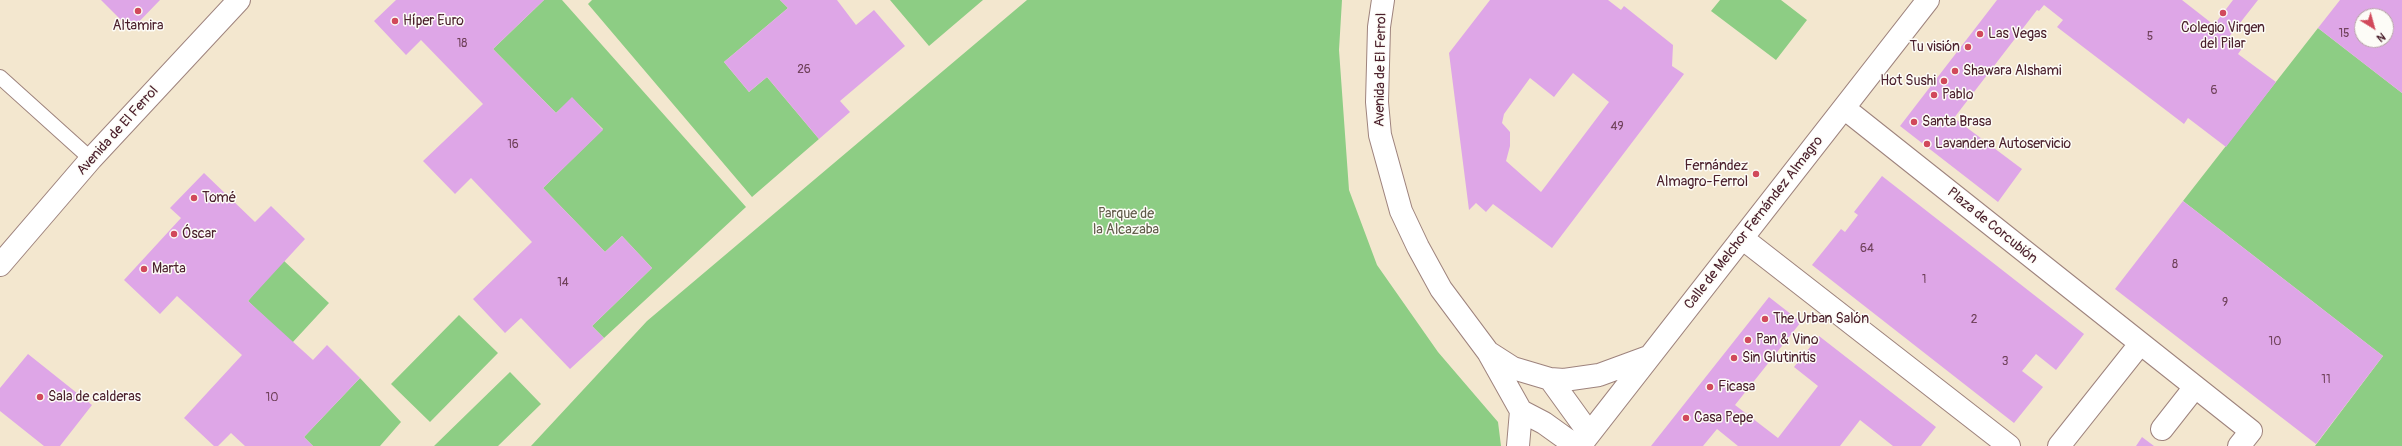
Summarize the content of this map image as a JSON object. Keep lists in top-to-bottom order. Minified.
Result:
{"streets":{"street":["Avenida de El Ferrol","Calle de Melchor Fernández Almagro","Plaza de Corcubión"]},"crossings":[["Avenida de El Ferrol","Calle de Melchor Fernández Almagro"],["Calle de Melchor Fernández Almagro","Plaza de Corcubión"]],"parks":["Parque de la Alcazaba"],"places":["Altamira","Colegio Virgen del Pilar","Híper Euro","Las Vegas","Tu visión","Shawara Alshami","Hot Sushi","Pablo","Santa Brasa","Lavandera Autoservicio","Fernández Almagro-Ferrol","Tomé","Óscar","Marta","The Urban Salón","Pan & Vino","Sin Glutinitis","Ficasa","Sala de calderas","Casa Pepe"],"house_numbers":["15","5","18","26","6","49","16","64","8","1","14","9","2","10","3","11","10"],"north":"bottom right"}
